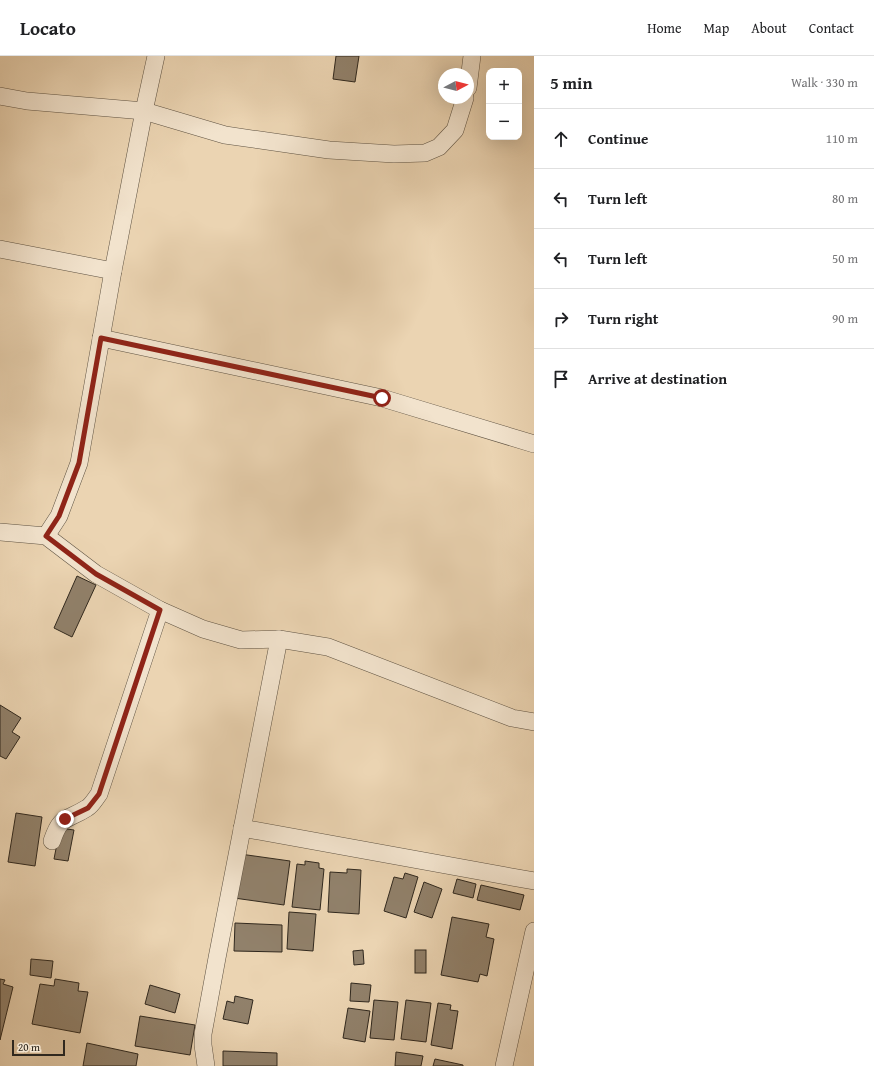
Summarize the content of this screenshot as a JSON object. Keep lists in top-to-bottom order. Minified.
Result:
{"scale_bar":"20 m","north":"right","page":{"header":"Locato","nav":["Home","Map","About","Contact"],"heading":["5 min","Walk · 330 m"],"map_buttons":["+","−"],"list":[["Continue","110 m"],["Turn left","80 m"],["Turn left","50 m"],["Turn right","90 m"],"Arrive at destination"],"scale":"20 m"}}
